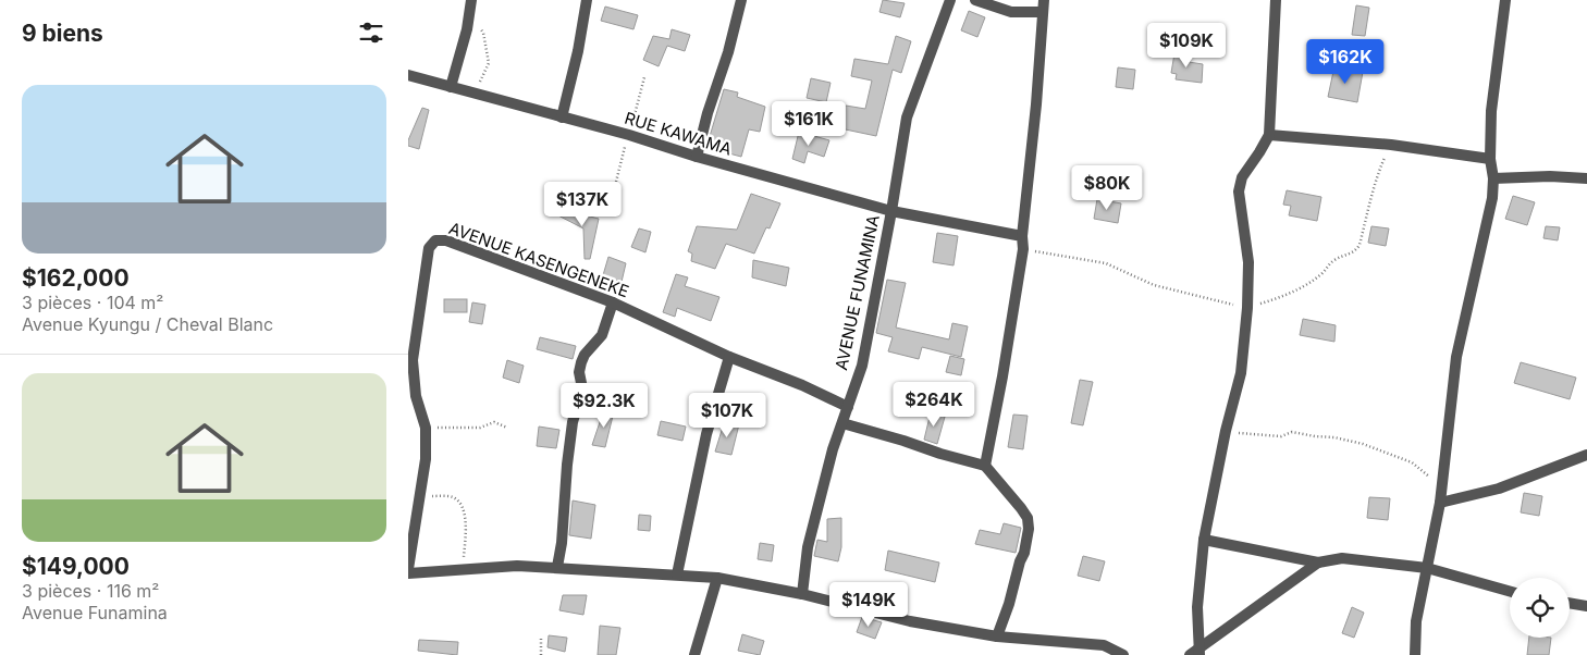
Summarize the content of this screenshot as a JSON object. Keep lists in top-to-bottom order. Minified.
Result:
{"streets":{"street":["RUE KAWAMA","AVENUE KASENGENEKE","AVENUE FUNAMINA"]},"crossings":[["RUE KAWAMA","AVENUE FUNAMINA"],["AVENUE KASENGENEKE","AVENUE FUNAMINA"]],"page":{"heading":"9 biens","price":["$109K","$162K","$161K","$80K","$137K","$264K","$92.3K","$107K","$149K"],"list":[{"name":"$162,000","note":"3 pièces · 104 m² · Avenue Kyungu / Cheval Blanc"},{"name":"$149,000","note":"3 pièces · 116 m² · Avenue Funamina"}]}}
